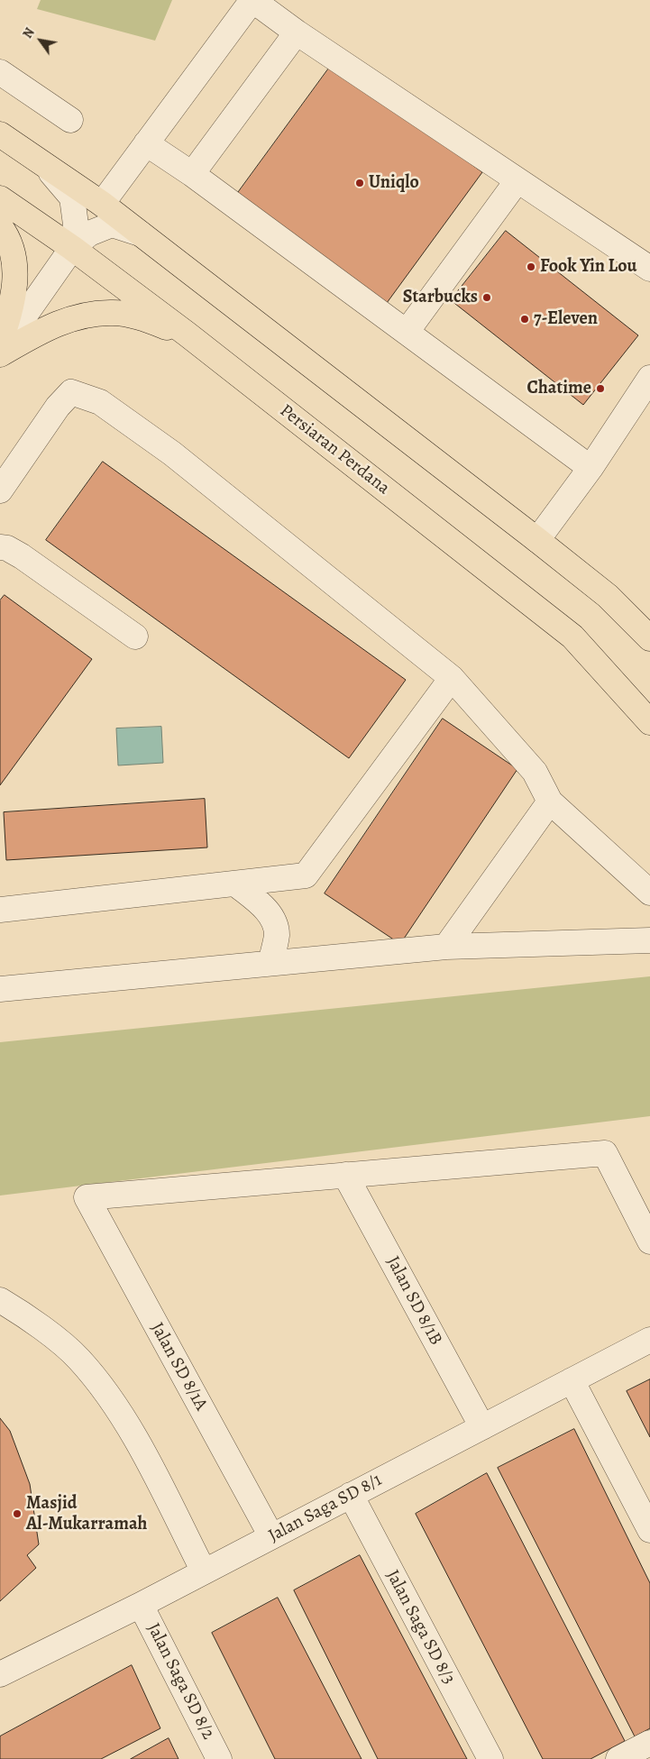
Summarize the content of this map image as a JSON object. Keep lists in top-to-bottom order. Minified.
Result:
{"streets":{"main road":["Persiaran Perdana"],"street":["Jalan SD 8/1B","Jalan SD 8/1A","Jalan Saga SD 8/1","Jalan Saga SD 8/3","Jalan Saga SD 8/2"]},"crossings":[["Jalan SD 8/1B","Jalan SD 8/1A"],["Jalan SD 8/1B","Jalan Saga SD 8/1"],["Jalan SD 8/1A","Jalan Saga SD 8/1"],["Jalan Saga SD 8/1","Jalan Saga SD 8/3"],["Jalan Saga SD 8/1","Jalan Saga SD 8/2"]],"places":["Uniqlo","Fook Yin Lou","Starbucks","7-Eleven","Chatime","Masjid Al-Mukarramah"],"north":"top left"}
